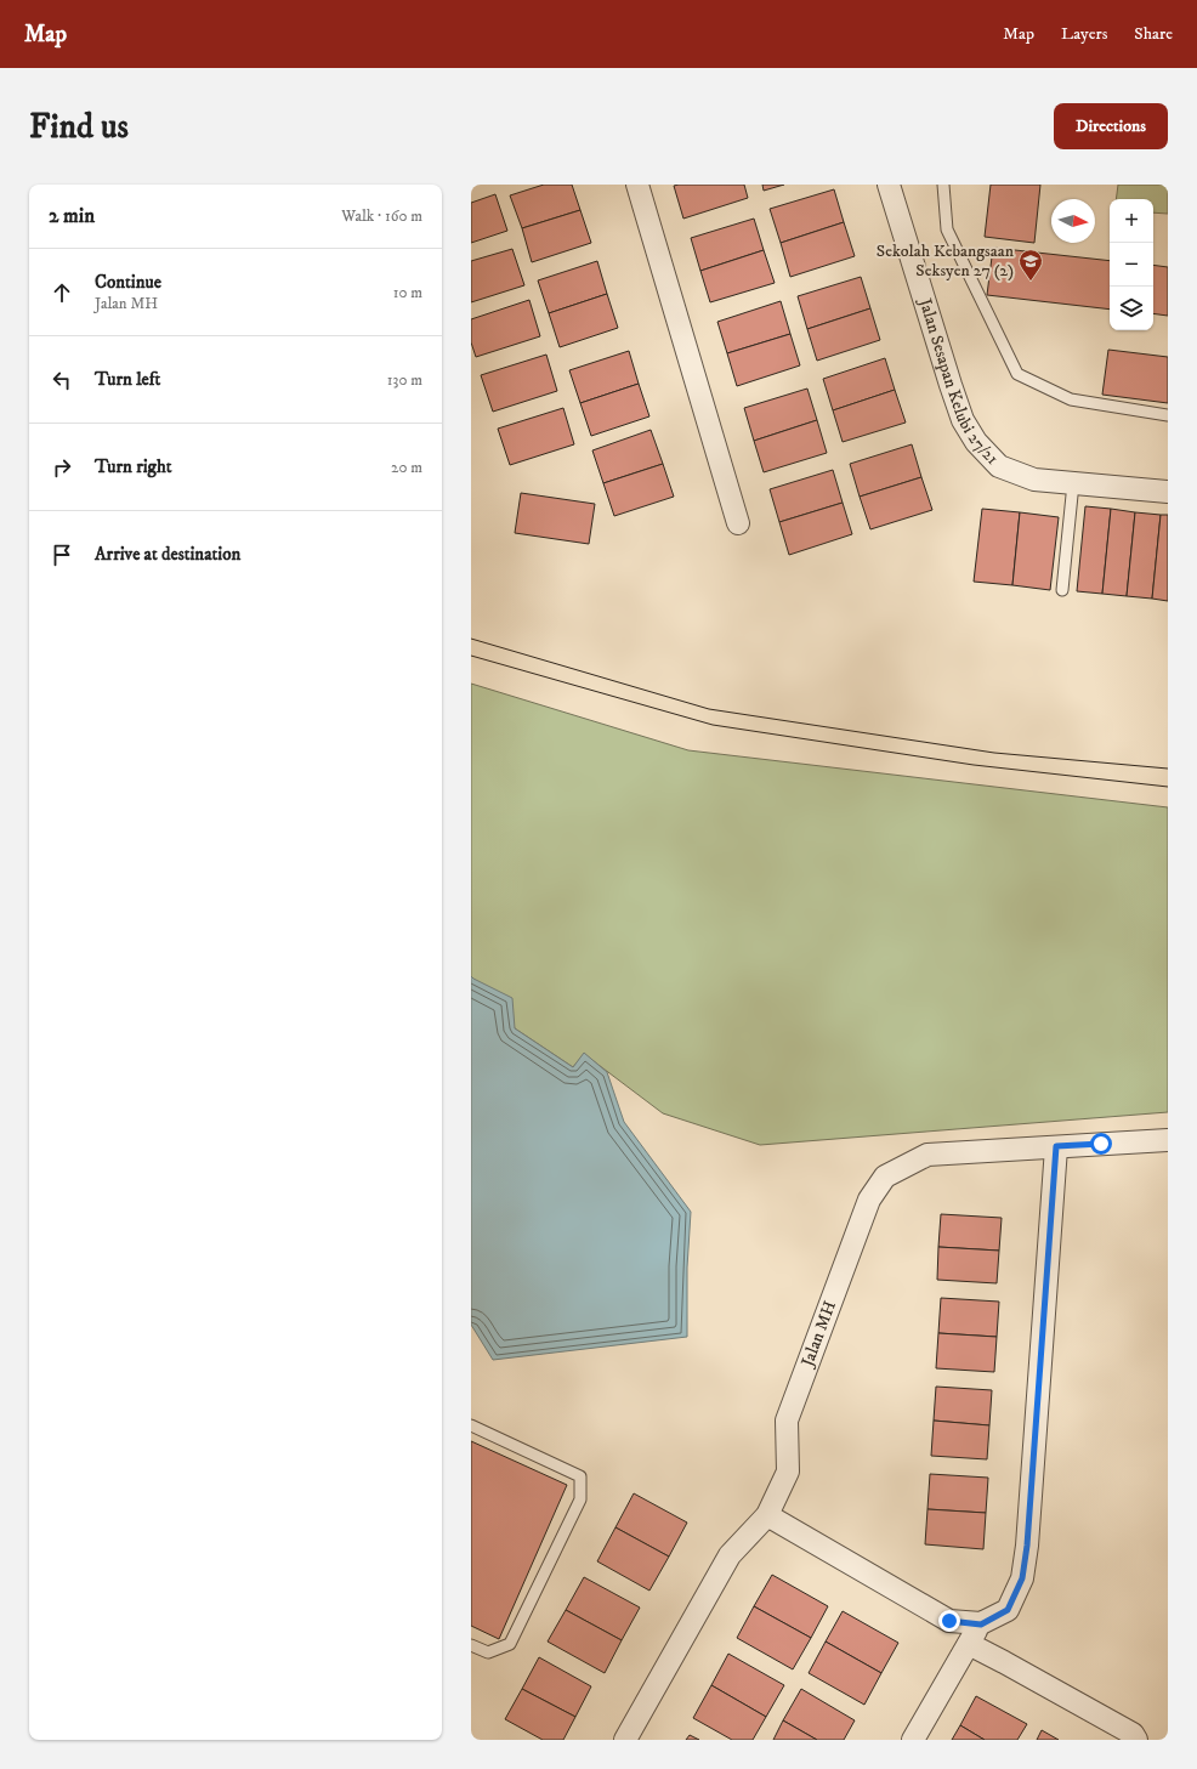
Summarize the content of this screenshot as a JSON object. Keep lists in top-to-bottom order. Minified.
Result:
{"streets":{"street":["Jalan Sesapan Kelubi 27/21","Jalan MH"]},"places":{"school or university":["Sekolah Kebangsaan Seksyen 27 (2)"]},"north":"right","page":{"header":"Map","nav":["Map","Layers","Share"],"buttons":"Directions","title":"Find us","heading":["2 min","Walk · 160 m"],"map_buttons":["+","−"],"list":[["Continue","Jalan MH","10 m"],["Turn left","130 m"],["Turn right","20 m"],"Arrive at destination"]}}
